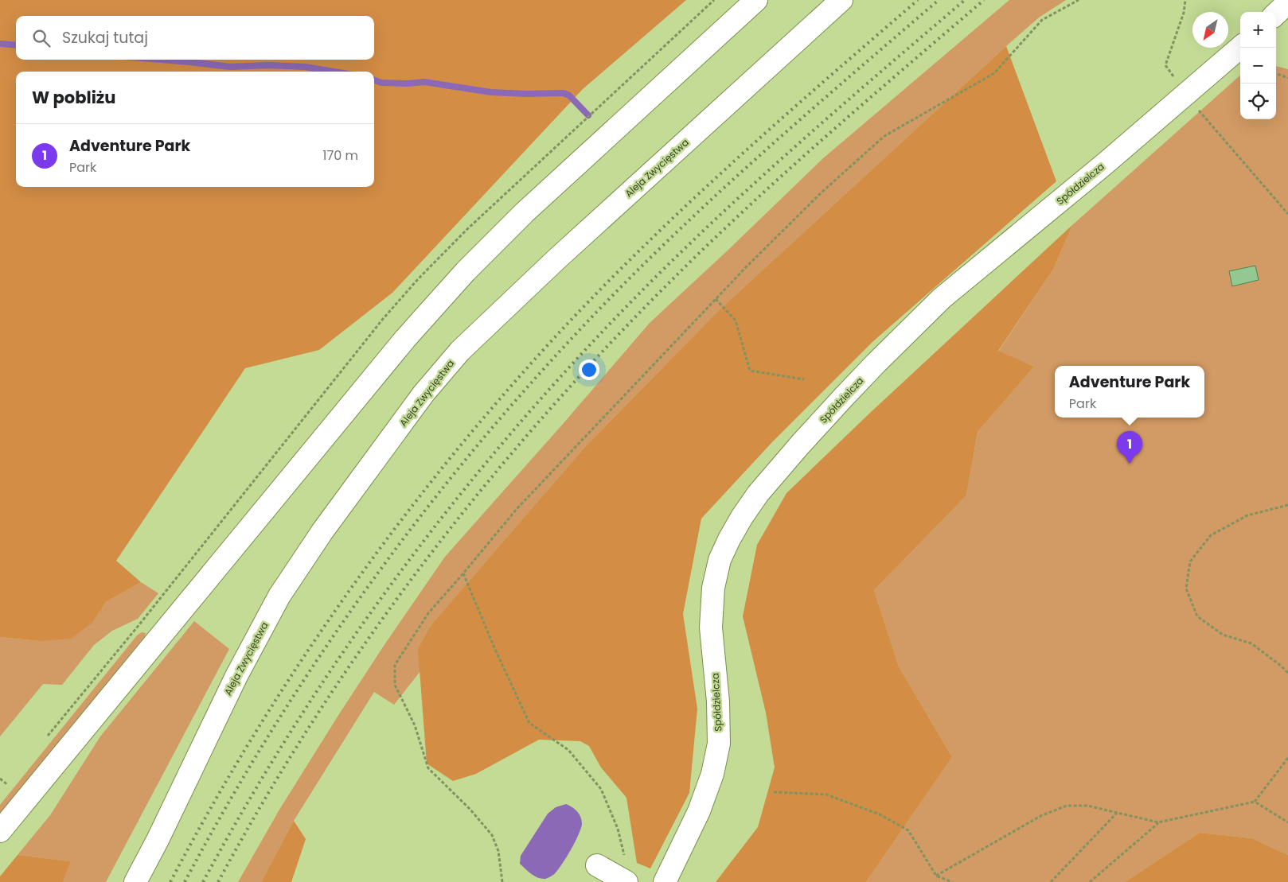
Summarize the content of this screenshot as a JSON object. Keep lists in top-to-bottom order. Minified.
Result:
{"streets":{"main road":["Aleja Zwycięstwa","Spółdzielcza"]},"north":"bottom left","page":{"map_buttons":["+","−"],"search":"Szukaj tutaj","heading":"W pobliżu","list":[{"mark":"1","name":"Adventure Park","note":"Park","value":"170 m"}],"popup":["Adventure Park","Park"],"pins":"1"}}
